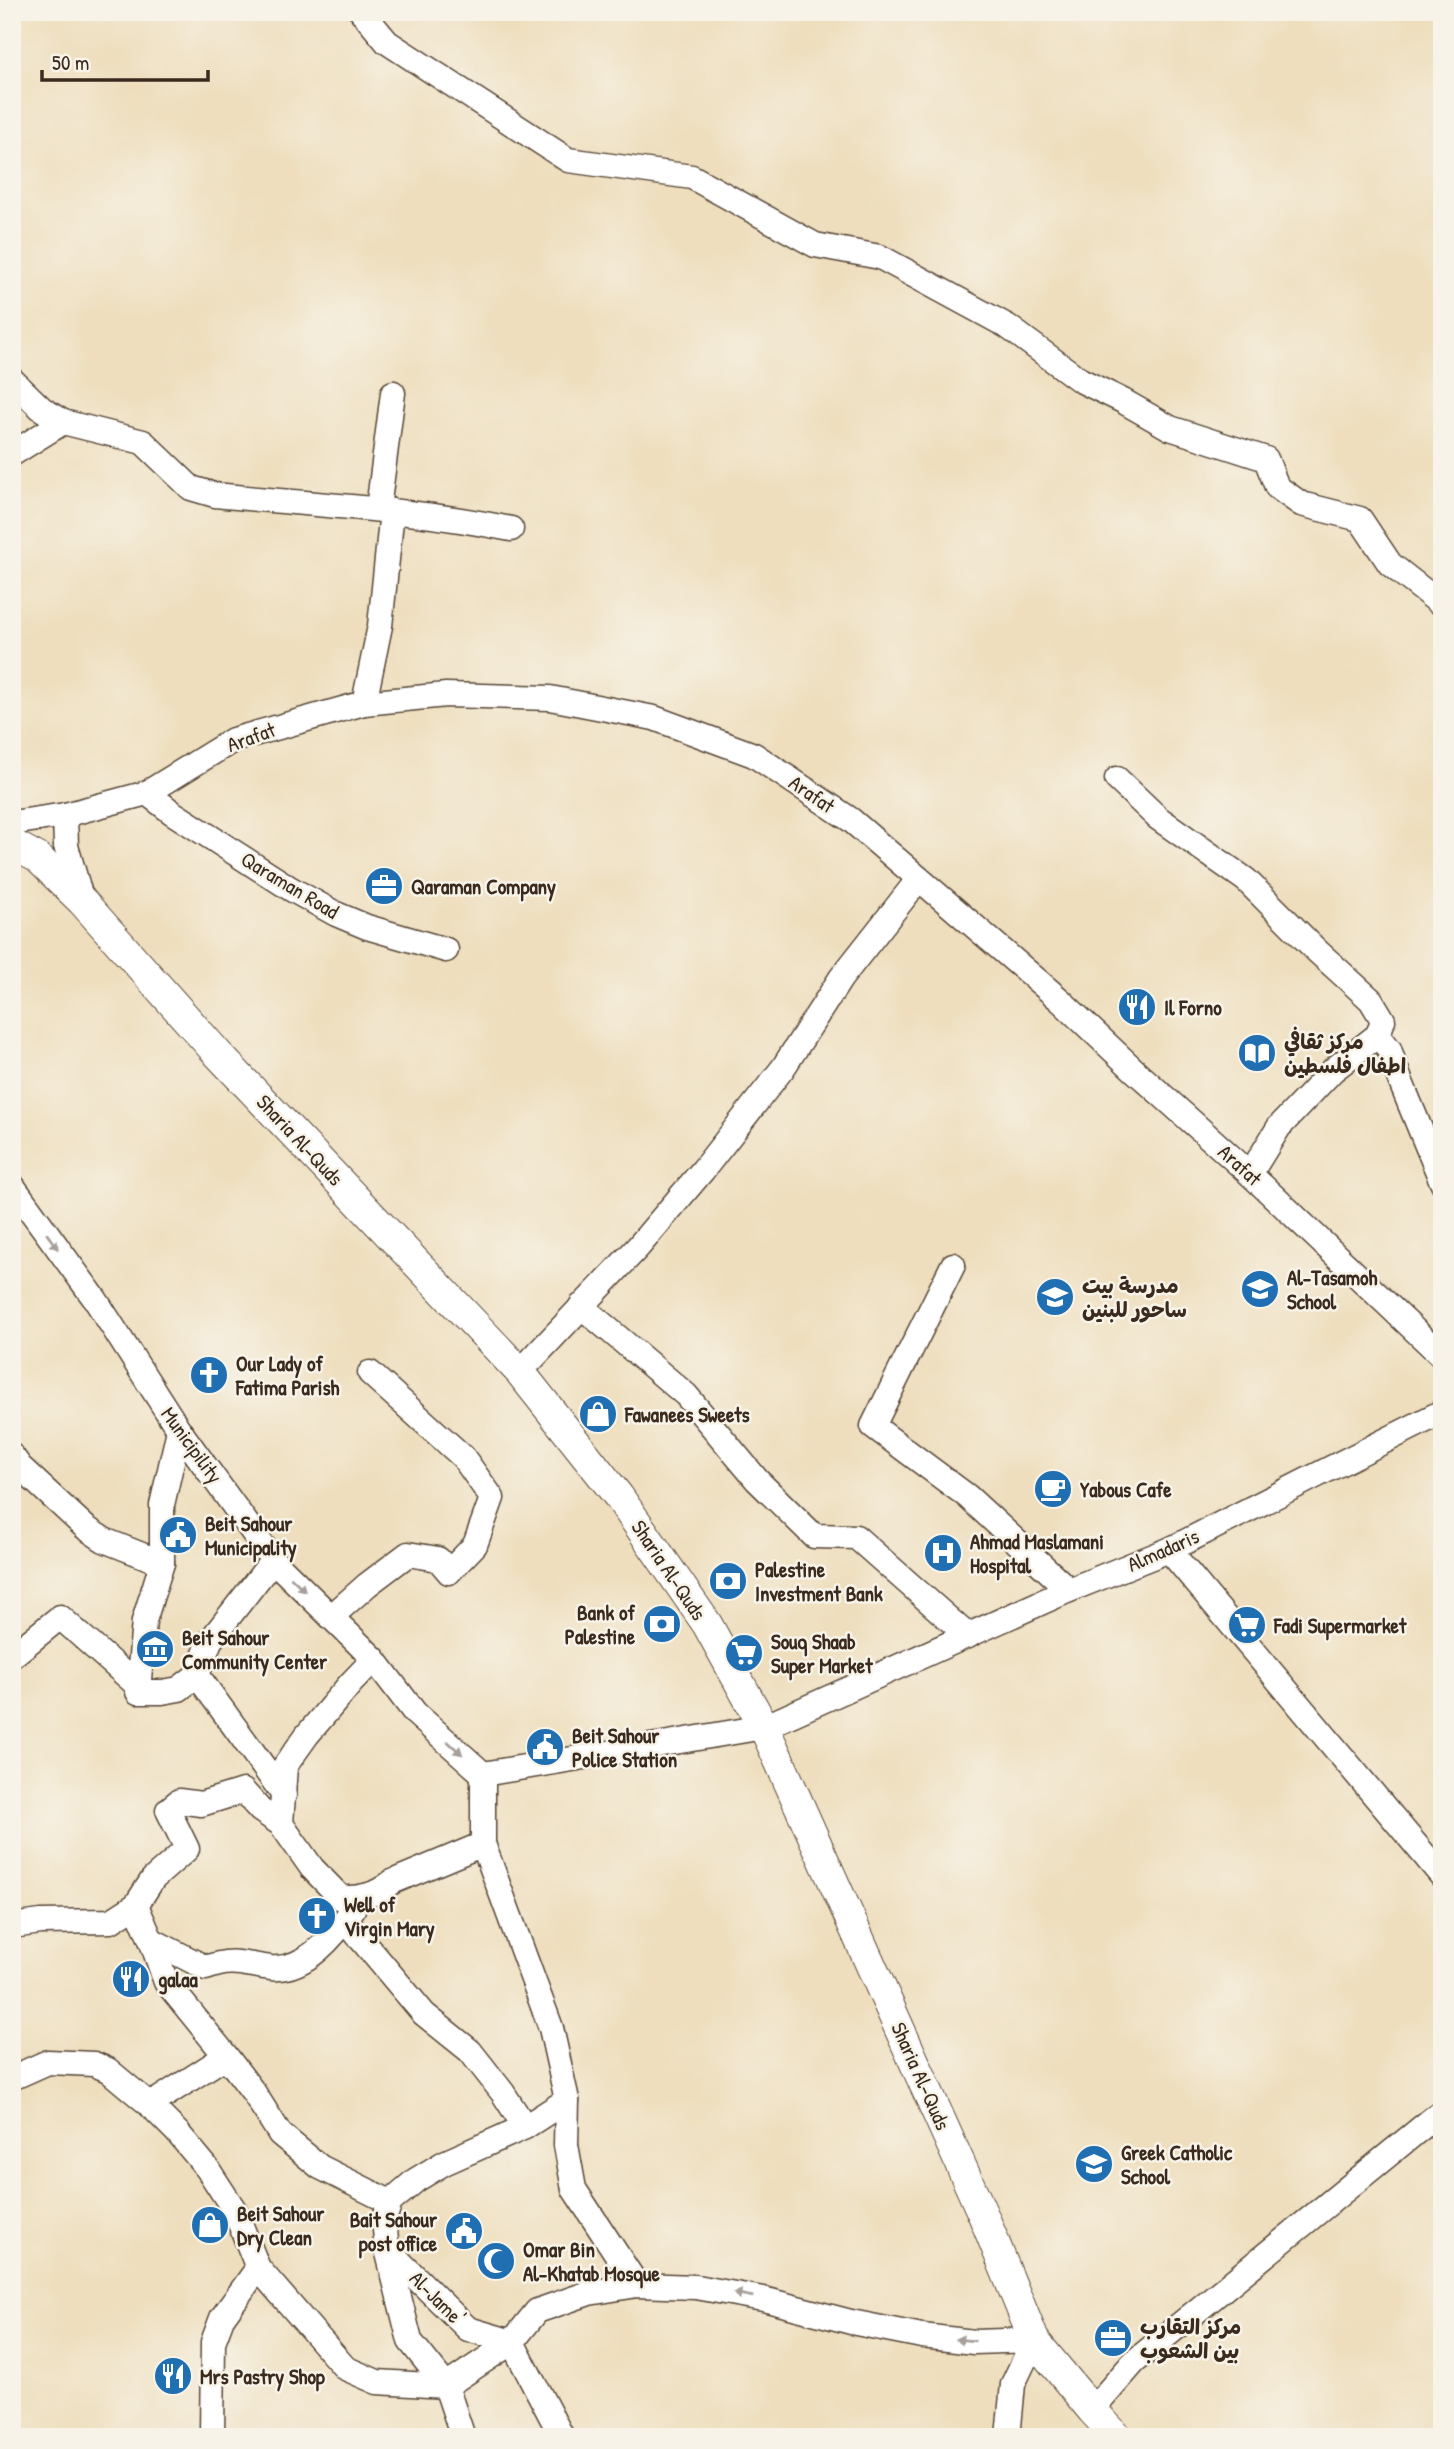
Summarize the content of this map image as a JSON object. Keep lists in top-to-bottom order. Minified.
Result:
{"streets":{"main road":["Sharia Al-Quds"],"street":["Arafat","Qaraman Road","Municipility","Almadaris","Al-Jame'"]},"crossings":[["Arafat","Qaraman Road"],["Sharia Al-Quds","Almadaris"],["Municipility","Almadaris"]],"places":{"office":["Qaraman Company","مركز التقارب بين الشعوب"],"restaurant":["Il Forno","galaa","Mrs Pastry Shop"],"library":["مركز ثقافي اطفال فلسطين"],"school or university":["Al-Tasamoh School","مدرسة بيت ساحور للبنين","Greek Catholic School"],"church":["Our Lady of Fatima Parish","Well of Virgin Mary"],"shop":["Fawanees Sweets","Beit Sahour Dry Clean"],"cafe":["Yabous Cafe"],"public building":["Beit Sahour Municipality","Beit Sahour Police Station","Bait Sahour post office"],"hospital":["Ahmad Maslamani Hospital"],"bank":["Palestine Investment Bank","Bank of Palestine"],"supermarket":["Fadi Supermarket","Souq Shaab Super Market"],"museum":["Beit Sahour Community Center"],"mosque":["Omar Bin Al-Khatab Mosque"]},"scale_bar":"50 m"}
